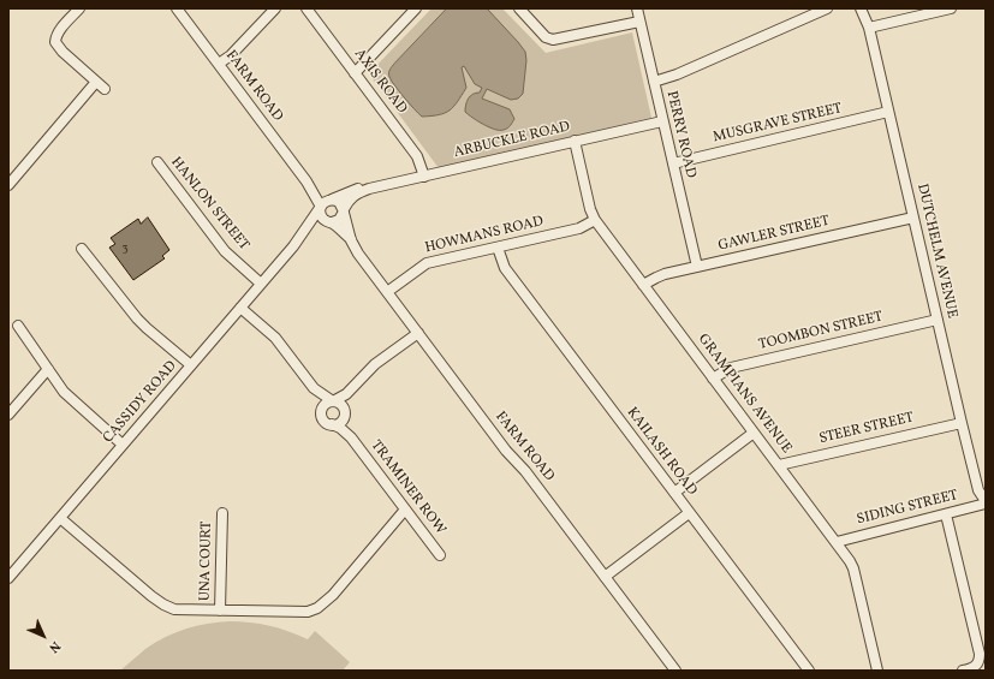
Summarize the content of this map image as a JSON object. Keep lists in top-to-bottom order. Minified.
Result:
{"streets":{"street":["AXIS ROAD","FARM ROAD","MUSGRAVE STREET","PERRY ROAD","ARBUCKLE ROAD","HANLON STREET","GAWLER STREET","HOWMANS ROAD","DUTCHELM AVENUE","TOOMBON STREET","GRAMPIANS AVENUE","CASSIDY ROAD","STEER STREET","KAILASH ROAD","TRAMINER ROW","SIDING STREET","UNA COURT"]},"crossings":[["AXIS ROAD","ARBUCKLE ROAD"],["FARM ROAD","ARBUCKLE ROAD"],["FARM ROAD","HOWMANS ROAD"],["FARM ROAD","CASSIDY ROAD"],["MUSGRAVE STREET","PERRY ROAD"],["MUSGRAVE STREET","DUTCHELM AVENUE"],["PERRY ROAD","ARBUCKLE ROAD"],["PERRY ROAD","GAWLER STREET"],["ARBUCKLE ROAD","GRAMPIANS AVENUE"],["ARBUCKLE ROAD","CASSIDY ROAD"],["HANLON STREET","CASSIDY ROAD"],["GAWLER STREET","DUTCHELM AVENUE"],["GAWLER STREET","GRAMPIANS AVENUE"],["HOWMANS ROAD","GRAMPIANS AVENUE"],["HOWMANS ROAD","KAILASH ROAD"],["DUTCHELM AVENUE","TOOMBON STREET"],["DUTCHELM AVENUE","STEER STREET"],["DUTCHELM AVENUE","SIDING STREET"],["TOOMBON STREET","GRAMPIANS AVENUE"],["GRAMPIANS AVENUE","STEER STREET"],["GRAMPIANS AVENUE","SIDING STREET"]],"house_numbers":["3"],"north":"bottom right"}
